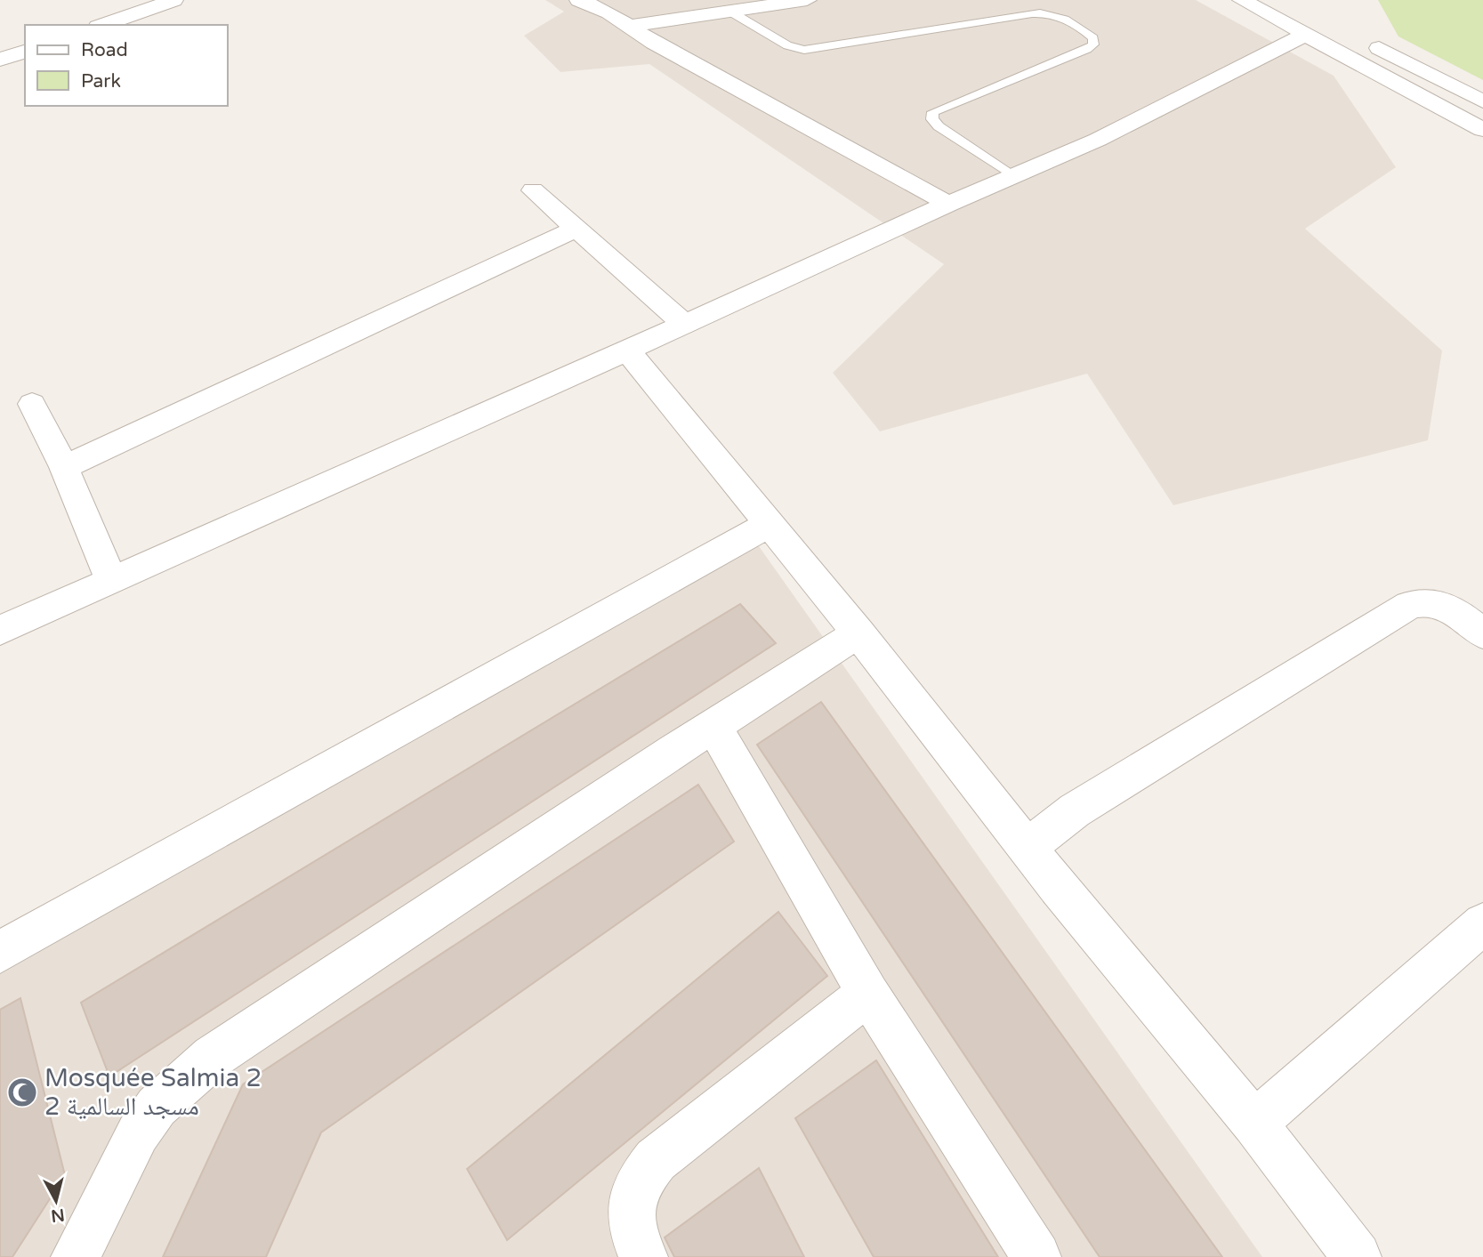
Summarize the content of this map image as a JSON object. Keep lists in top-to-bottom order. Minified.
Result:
{"places":{"mosque":["Mosquée Salmia 2 مسجد السالمية 2"]},"legend":["Road","Park"],"north":"bottom"}
